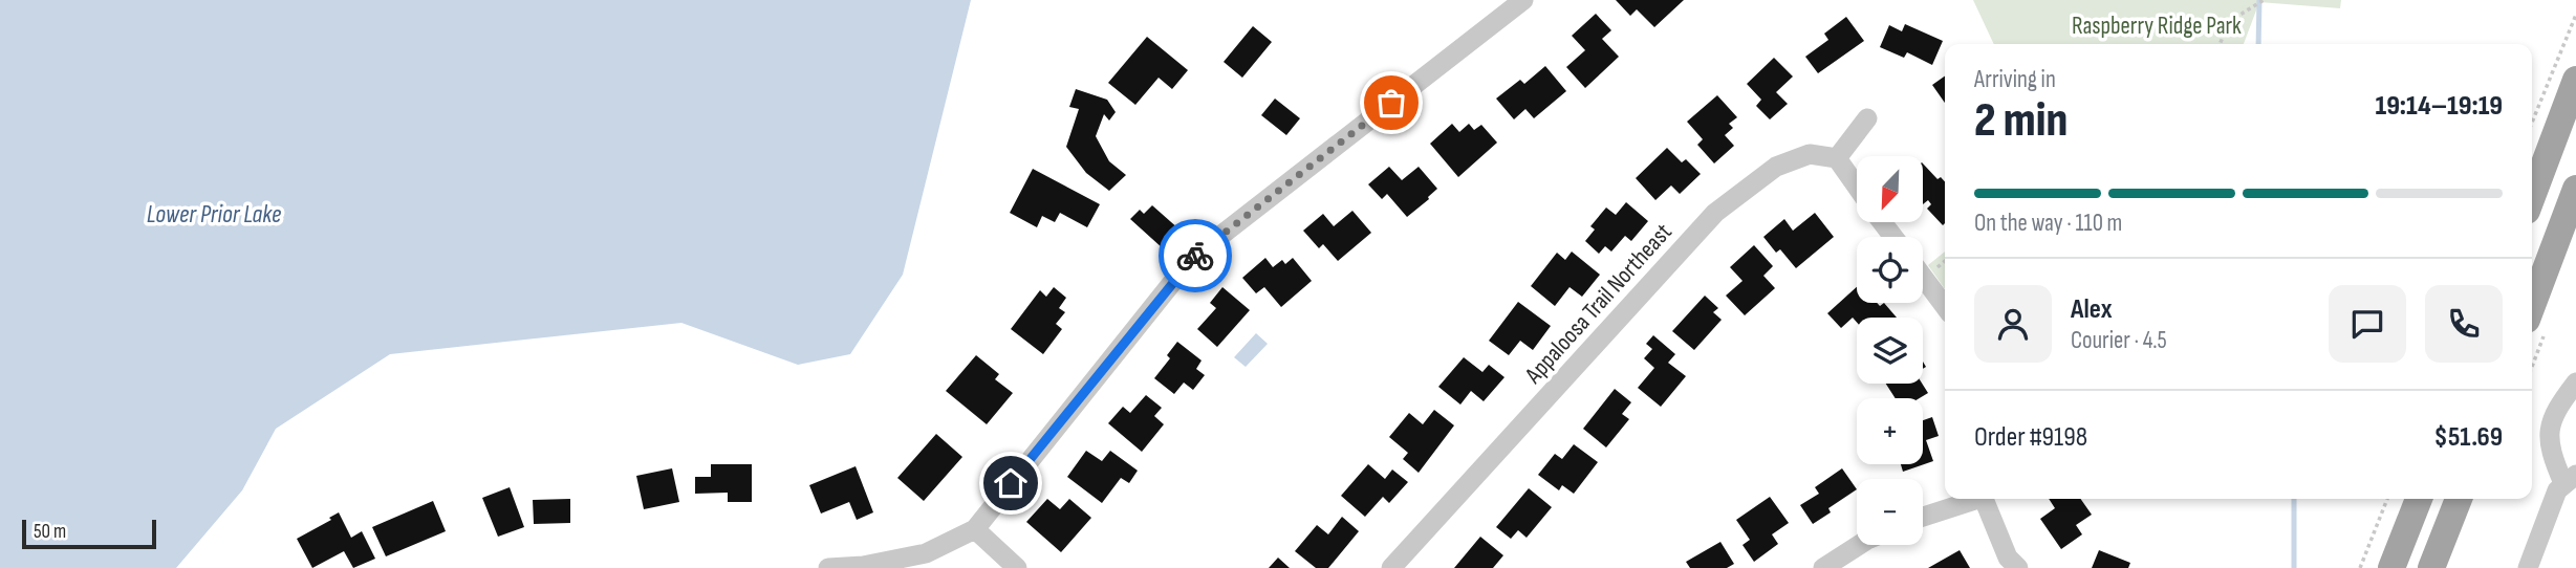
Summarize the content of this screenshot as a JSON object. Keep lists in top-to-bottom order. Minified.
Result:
{"streets":{"street":["Appaloosa Trail Northeast"]},"water":["Lower Prior Lake"],"parks":["Raspberry Ridge Park"],"scale_bar":"50 m","north":"bottom left","page":{"heading":["2 min","Arriving in","19:14–19:19"],"panel":["Alex","Courier · 4.5","Order #9198","$51.69"],"map_buttons":["+","−"],"bar":"On the way · 110 m","scale":"50 m"}}
